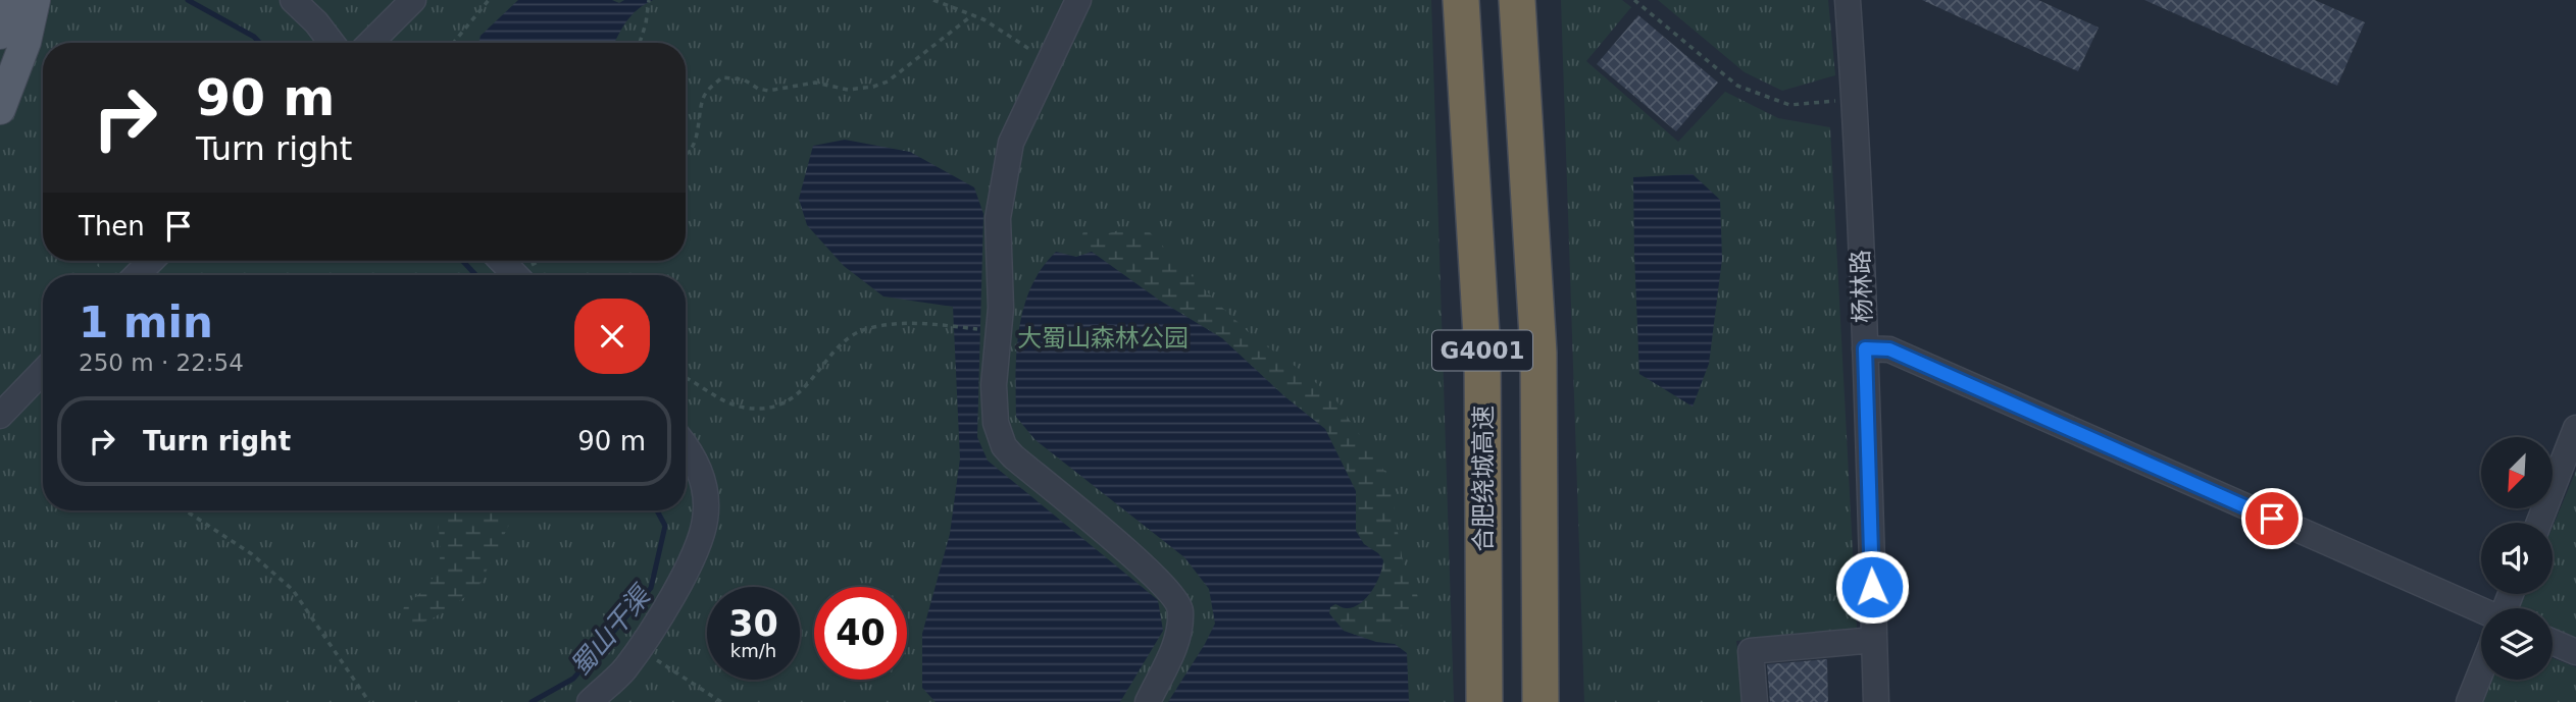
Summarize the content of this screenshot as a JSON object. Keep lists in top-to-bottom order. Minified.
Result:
{"streets":{"highway":["G4001","合肥绕城高速"],"street":["杨林路"]},"water":["蜀山干渠"],"parks":["大蜀山森林公园"],"north":"bottom left","page":{"turn":["90 m","Turn right"],"then":"Then","heading":["1 min","250 m · 22:54"],"list":[{"name":"Turn right","value":"90 m"}],"speed":"30 km/h","limit":"40"}}
